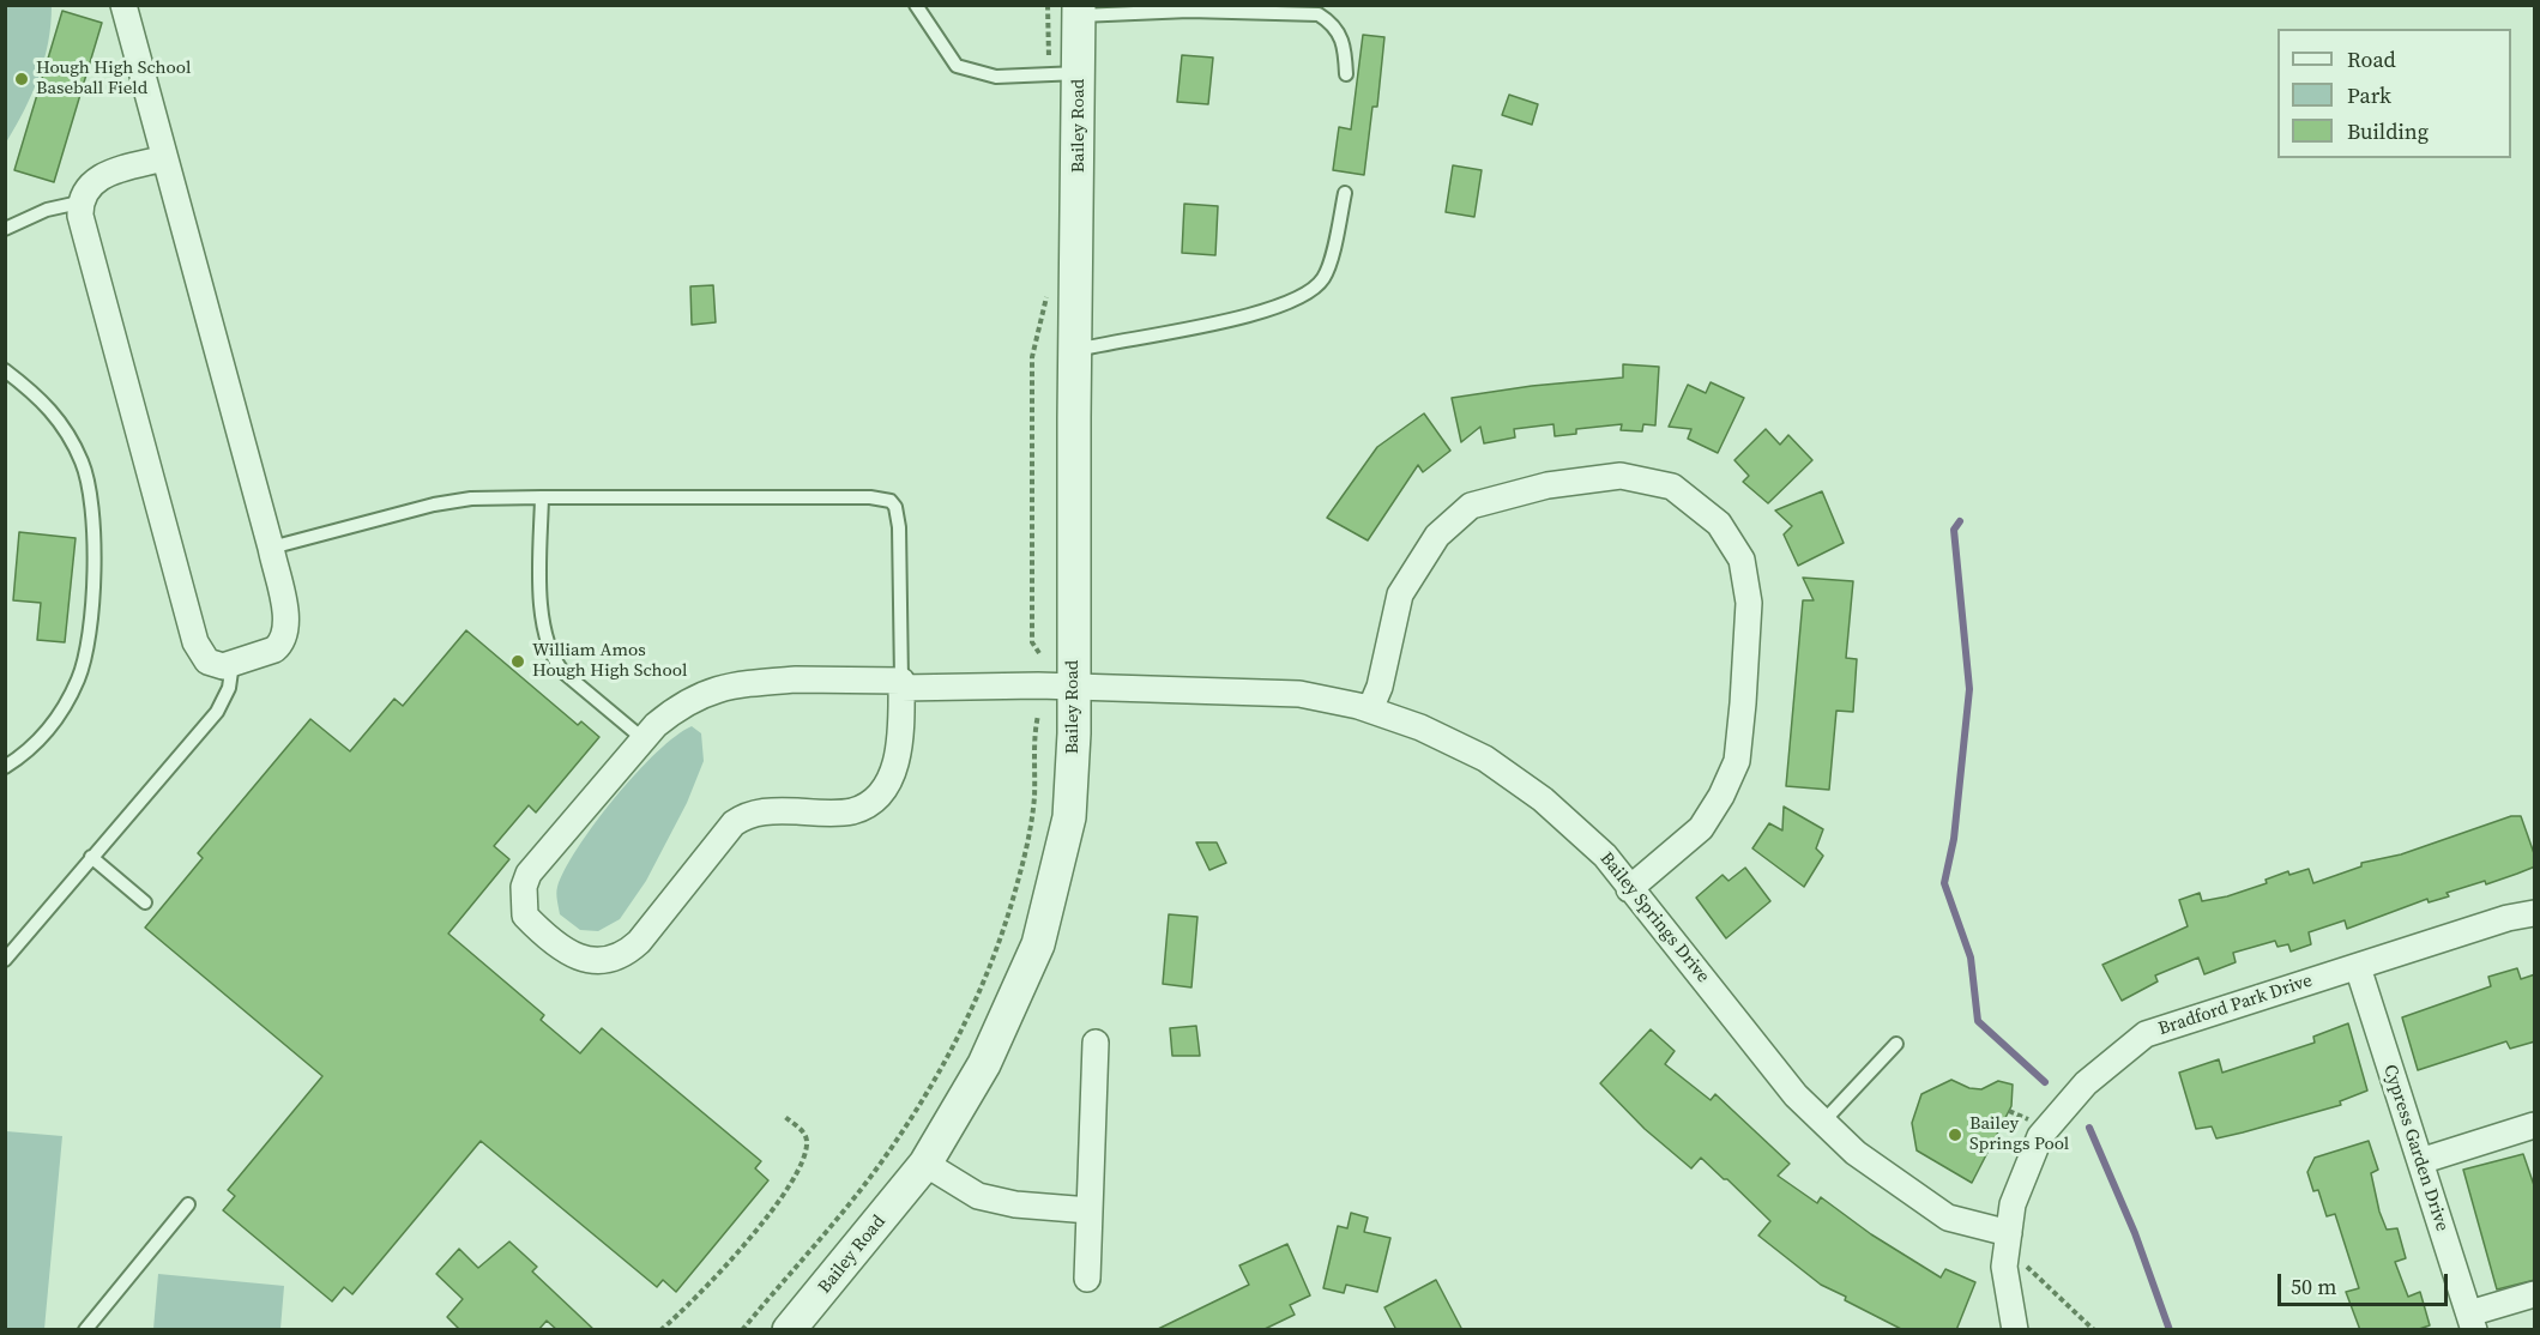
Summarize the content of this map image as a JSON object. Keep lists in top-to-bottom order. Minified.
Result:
{"streets":{"street":["Bailey Road","Bailey Springs Drive","Bradford Park Drive","Cypress Garden Drive"]},"crossings":[["Bailey Road","Bailey Springs Drive"],["Bailey Springs Drive","Bradford Park Drive"],["Bradford Park Drive","Cypress Garden Drive"]],"places":["Hough High School Baseball Field","William Amos Hough High School","Bailey Springs Pool"],"legend":["Road","Park","Building"],"scale_bar":"50 m"}
